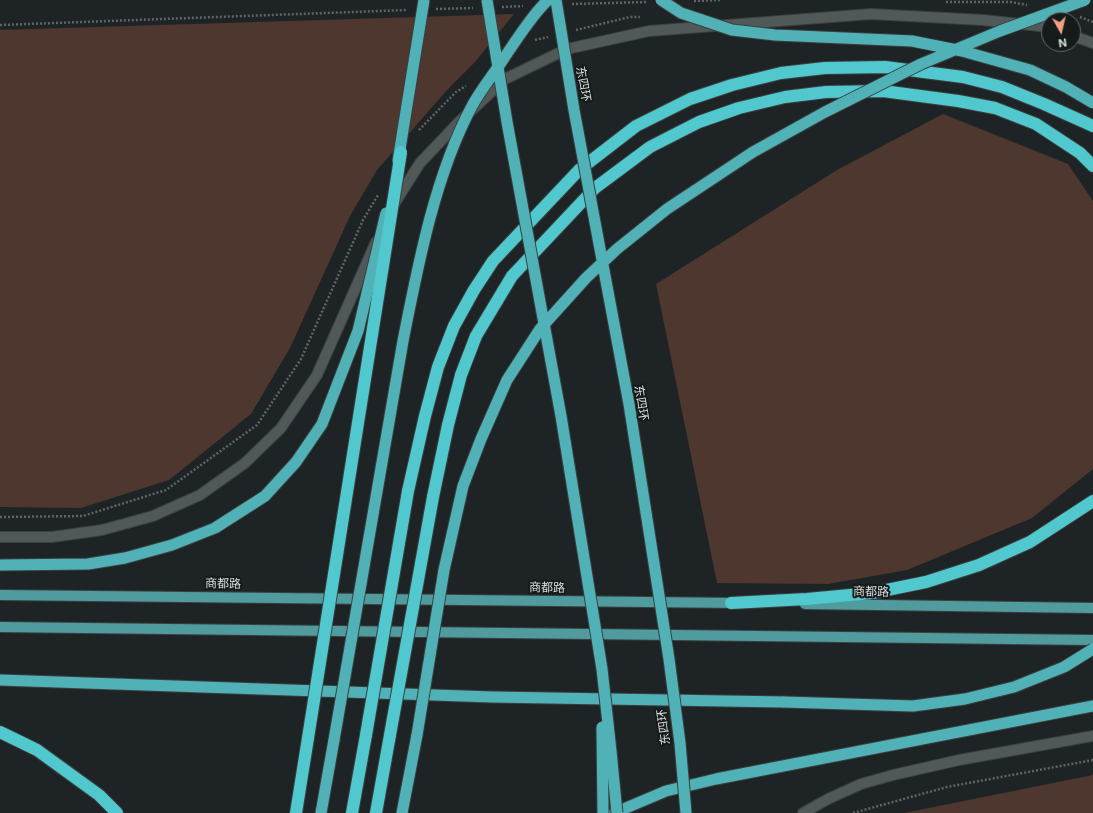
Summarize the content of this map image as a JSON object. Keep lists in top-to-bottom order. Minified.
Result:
{"streets":{"highway":["东四环"],"main road":["商都路"]},"north":"bottom"}
